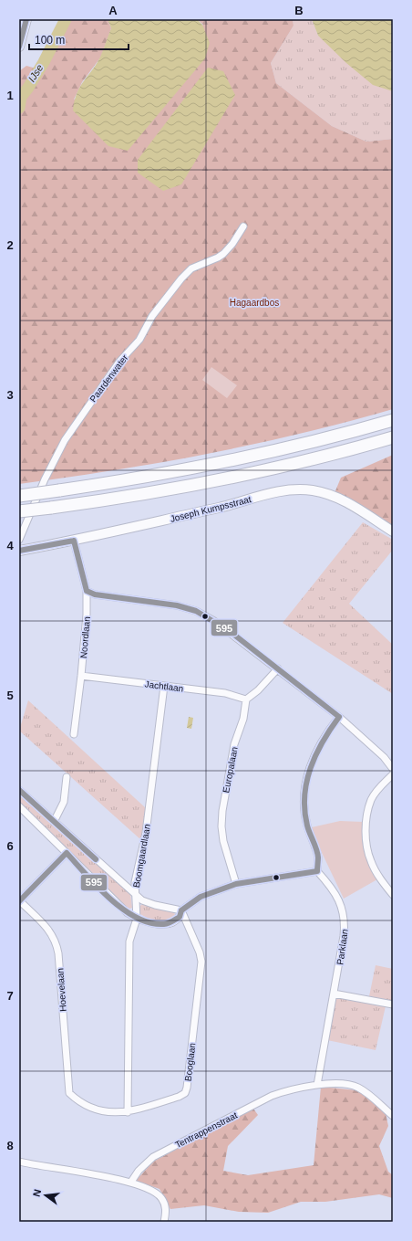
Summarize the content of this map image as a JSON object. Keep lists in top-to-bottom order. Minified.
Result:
{"streets":{"street":["Paardenwater","Joseph Kumpsstraat","Noordlaan","Jachtlaan","Europalaan","Boomgaardlaan","Parklaan","Hoevelaan","Booglaan","Tentrappenstraat"]},"crossings":[["Joseph Kumpsstraat","Noordlaan"],["Noordlaan","Jachtlaan"],["Jachtlaan","Europalaan"],["Jachtlaan","Boomgaardlaan"],["Boomgaardlaan","Booglaan"],["Parklaan","Tentrappenstraat"],["Hoevelaan","Booglaan"]],"water":["IJse"],"parks":["Hagaardbos"],"lines":["transit line 595"],"scale_bar":"100 m","north":"left","grid":{"columns":["A","B"],"rows":["1","2","3","4","5","6","7","8"]}}
